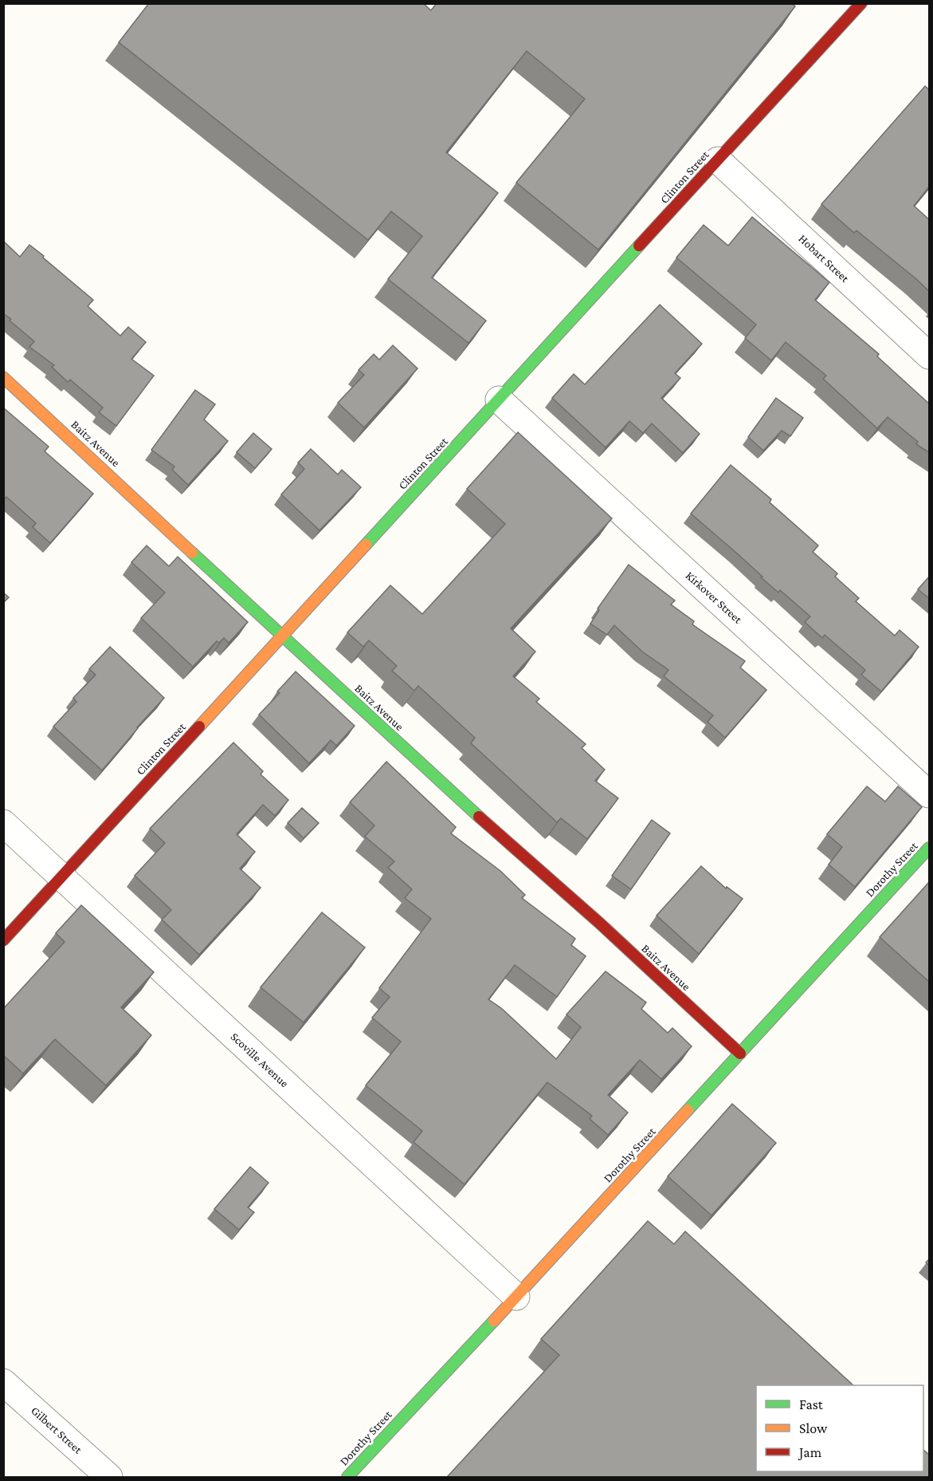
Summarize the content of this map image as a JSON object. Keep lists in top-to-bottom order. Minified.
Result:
{"streets":{"street":["Clinton Street","Hobart Street","Baitz Avenue","Kirkover Street","Dorothy Street","Scoville Avenue","Gilbert Street"]},"crossings":[["Clinton Street","Hobart Street"],["Clinton Street","Baitz Avenue"],["Clinton Street","Kirkover Street"],["Clinton Street","Scoville Avenue"],["Baitz Avenue","Dorothy Street"],["Dorothy Street","Scoville Avenue"]],"legend":["Fast","Slow","Jam"]}
